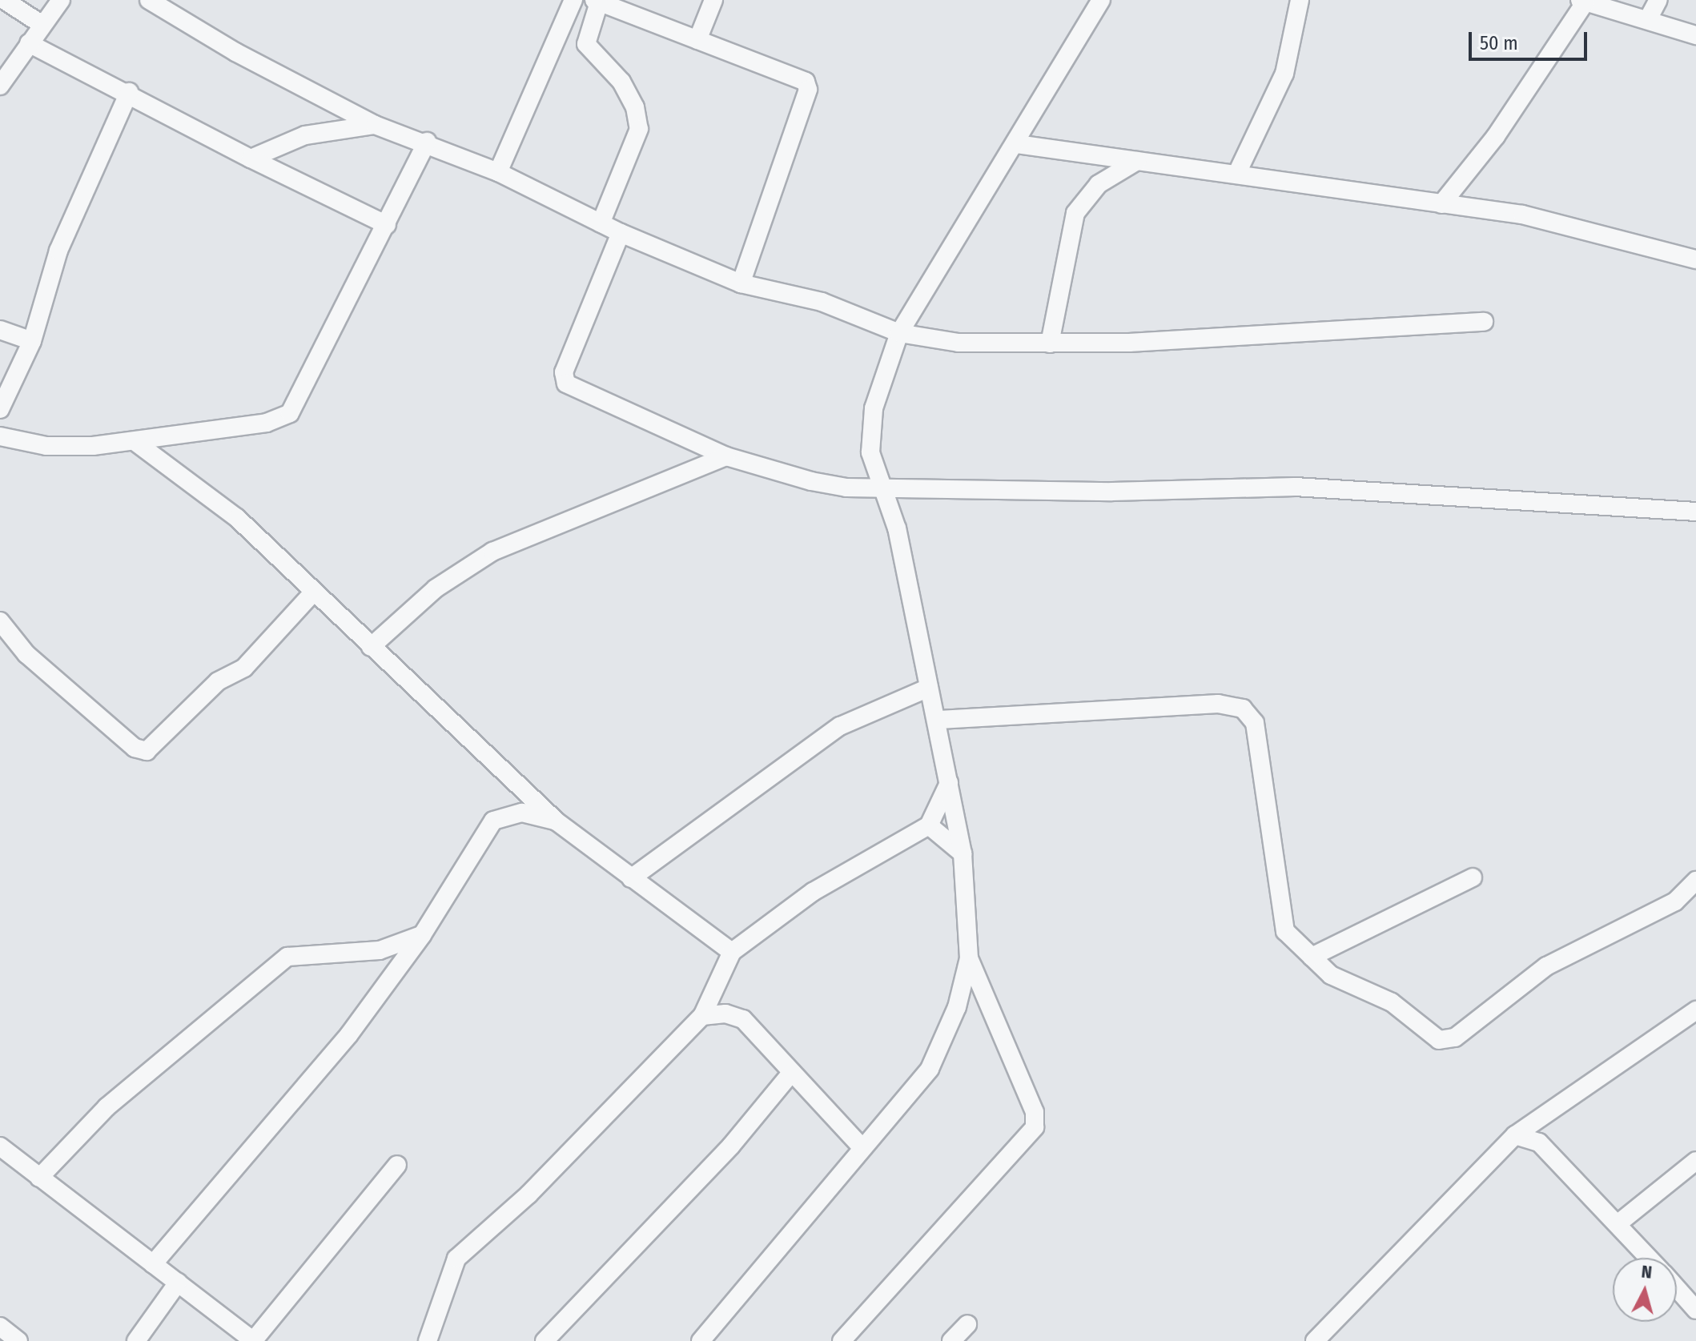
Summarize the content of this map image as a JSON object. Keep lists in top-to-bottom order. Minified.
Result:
{"scale_bar":"50 m","north":"top"}
